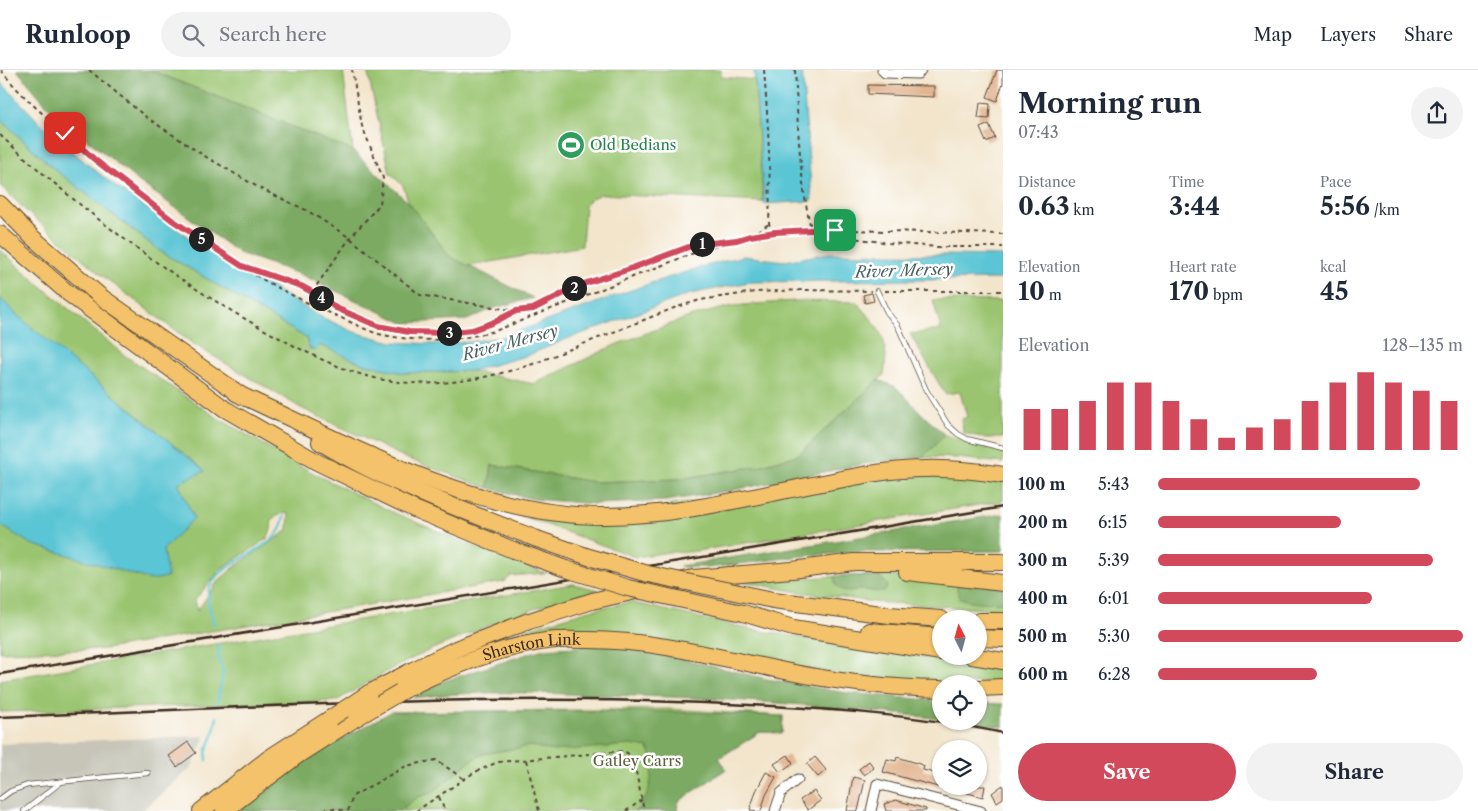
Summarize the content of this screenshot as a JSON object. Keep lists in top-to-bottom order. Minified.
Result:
{"streets":{"highway":["Sharston Link"]},"water":["River Mersey"],"parks":["Gatley Carrs"],"places":{"sports":["Old Bedians"]},"north":"top","page":{"header":"Runloop","search":"Search here","nav":["Map","Layers","Share"],"heading":["Morning run","07:43"],"stats":[["Distance","0.63 km"],["Time","3:44"],["Pace","5:56 /km"],["Elevation","10 m"],["Heart rate","170 bpm"],["kcal","45"]],"pins":["5","1","2","4","3"],"chart":["Elevation","128–135 m"],"list":[{"name":"100 m","note":"5:43"},{"name":"200 m","note":"6:15"},{"name":"300 m","note":"5:39"},{"name":"400 m","note":"6:01"},{"name":"500 m","note":"5:30"},{"name":"600 m","note":"6:28"}],"buttons":["Save","Share"]}}
